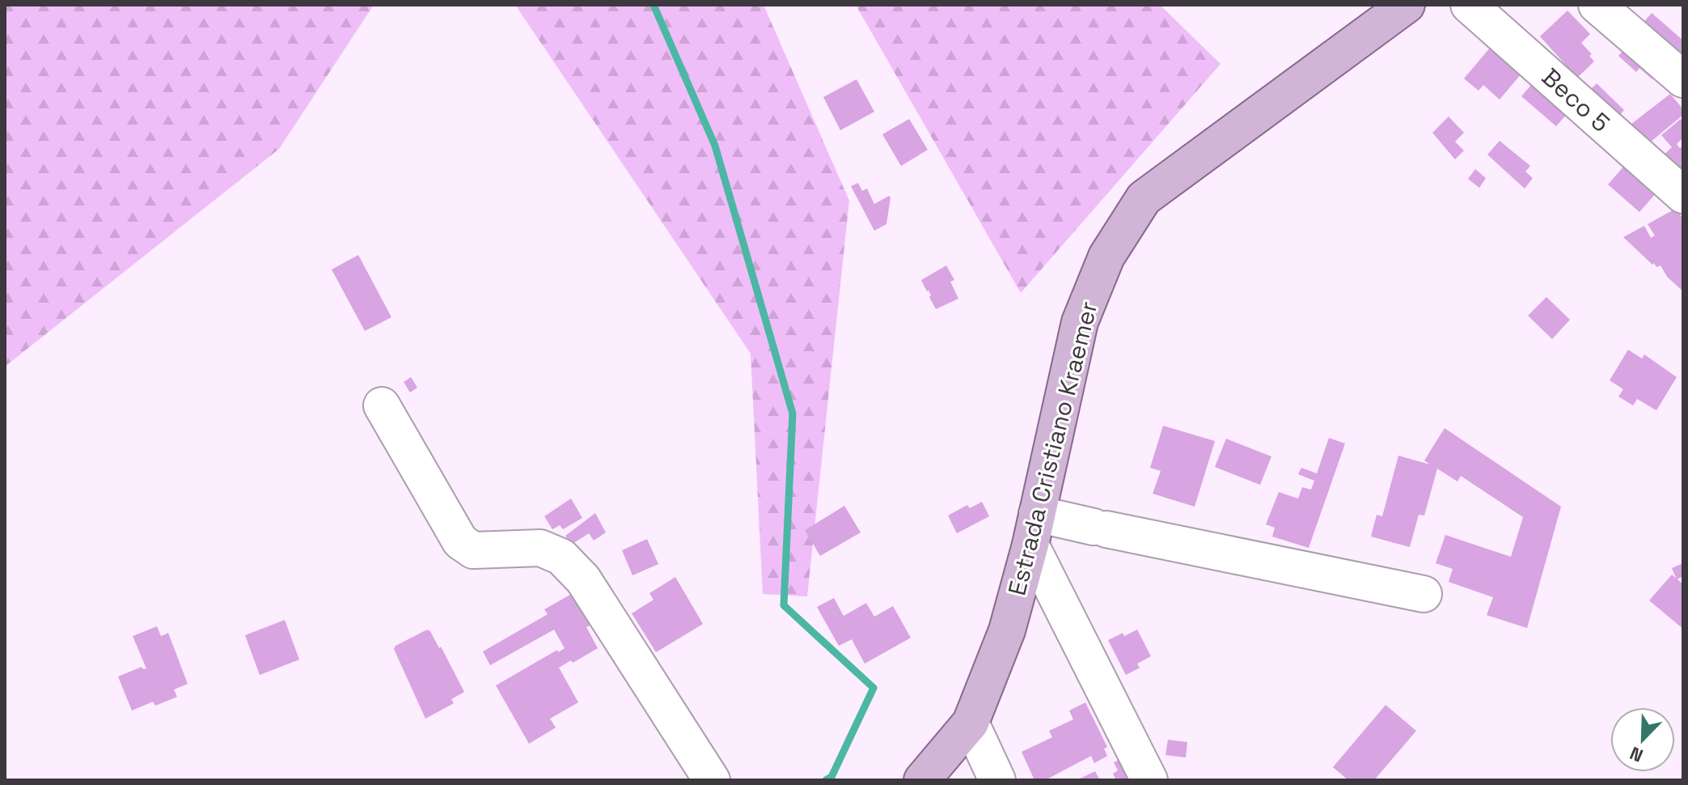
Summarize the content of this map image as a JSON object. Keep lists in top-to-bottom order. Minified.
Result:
{"streets":{"main road":["Estrada Cristiano Kraemer"],"street":["Beco 5"]},"north":"bottom left"}
